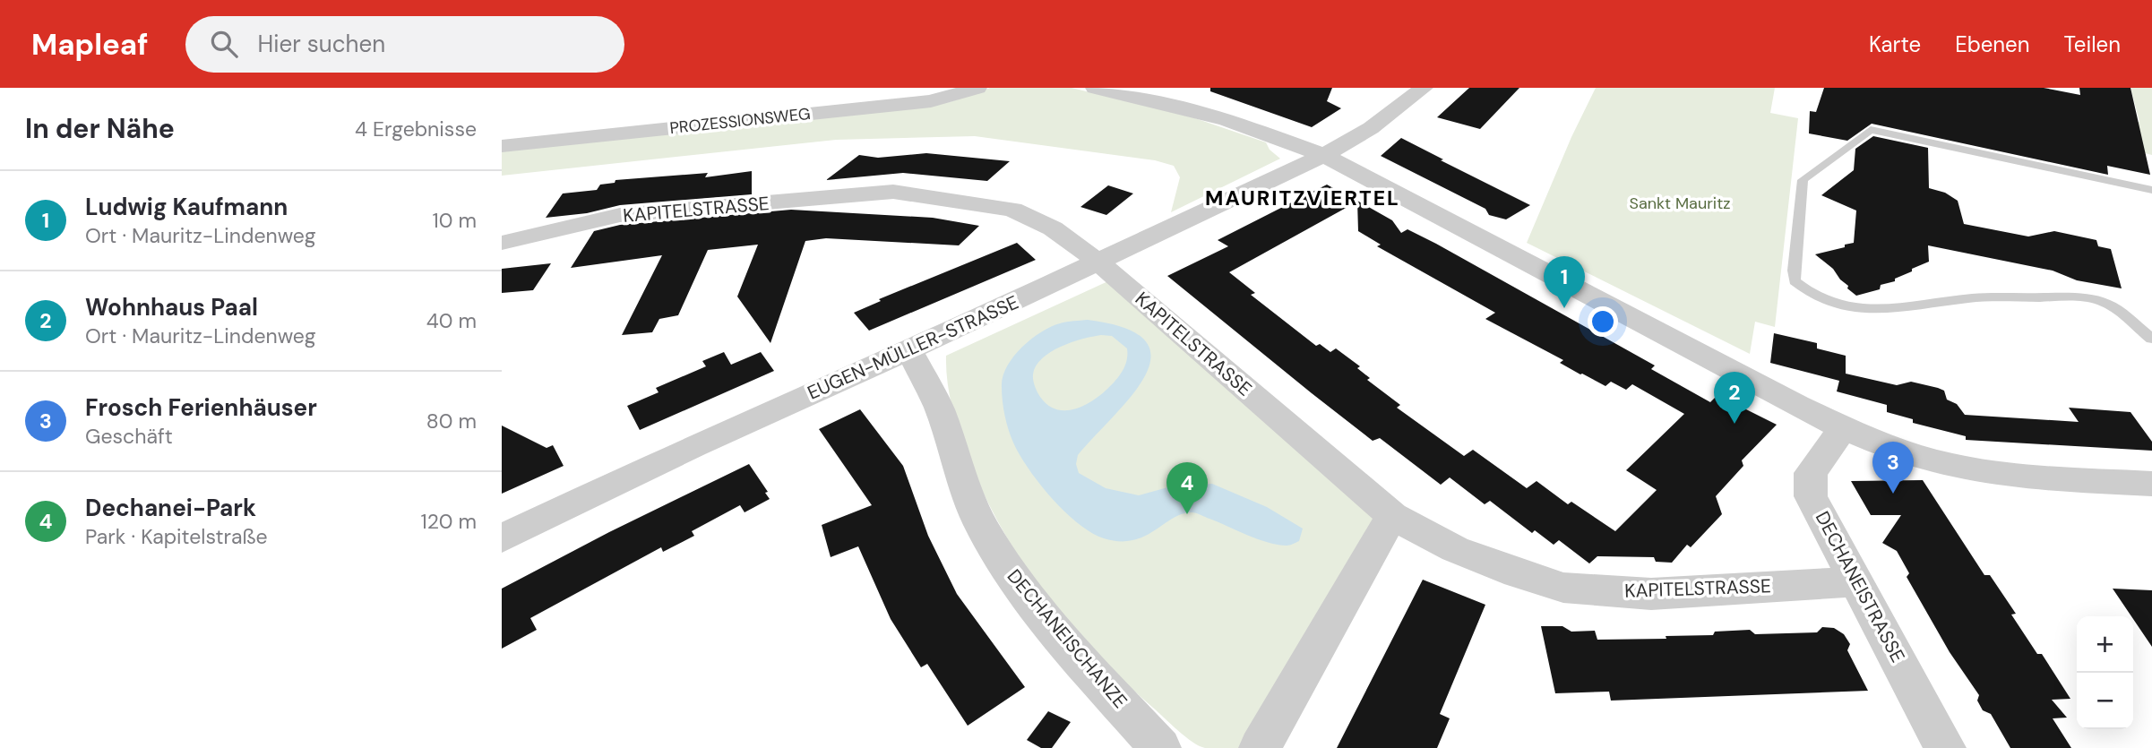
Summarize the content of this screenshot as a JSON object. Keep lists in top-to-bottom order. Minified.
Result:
{"streets":{"street":["PROZESSIONSWEG","KAPITELSTRASSE","EUGEN-MÜLLER-STRASSE","DECHANEISTRASSE","DECHANEISCHANZE"]},"crossings":[["KAPITELSTRASSE","EUGEN-MÜLLER-STRASSE"],["KAPITELSTRASSE","DECHANEISTRASSE"],["EUGEN-MÜLLER-STRASSE","DECHANEISCHANZE"]],"districts":["MAURITZVIERTEL"],"parks":["Sankt Mauritz"],"page":{"header":"Mapleaf","search":"Hier suchen","nav":["Karte","Ebenen","Teilen"],"heading":["In der Nähe","4 Ergebnisse"],"list":[{"mark":"1","name":"Ludwig Kaufmann","note":"Ort · Mauritz-Lindenweg","value":"10 m"},{"mark":"2","name":"Wohnhaus Paal","note":"Ort · Mauritz-Lindenweg","value":"40 m"},{"mark":"3","name":"Frosch Ferienhäuser","note":"Geschäft","value":"80 m"},{"mark":"4","name":"Dechanei-Park","note":"Park · Kapitelstraße","value":"120 m"}],"pins":["1","2","3","4"],"map_buttons":["+","−"]}}
